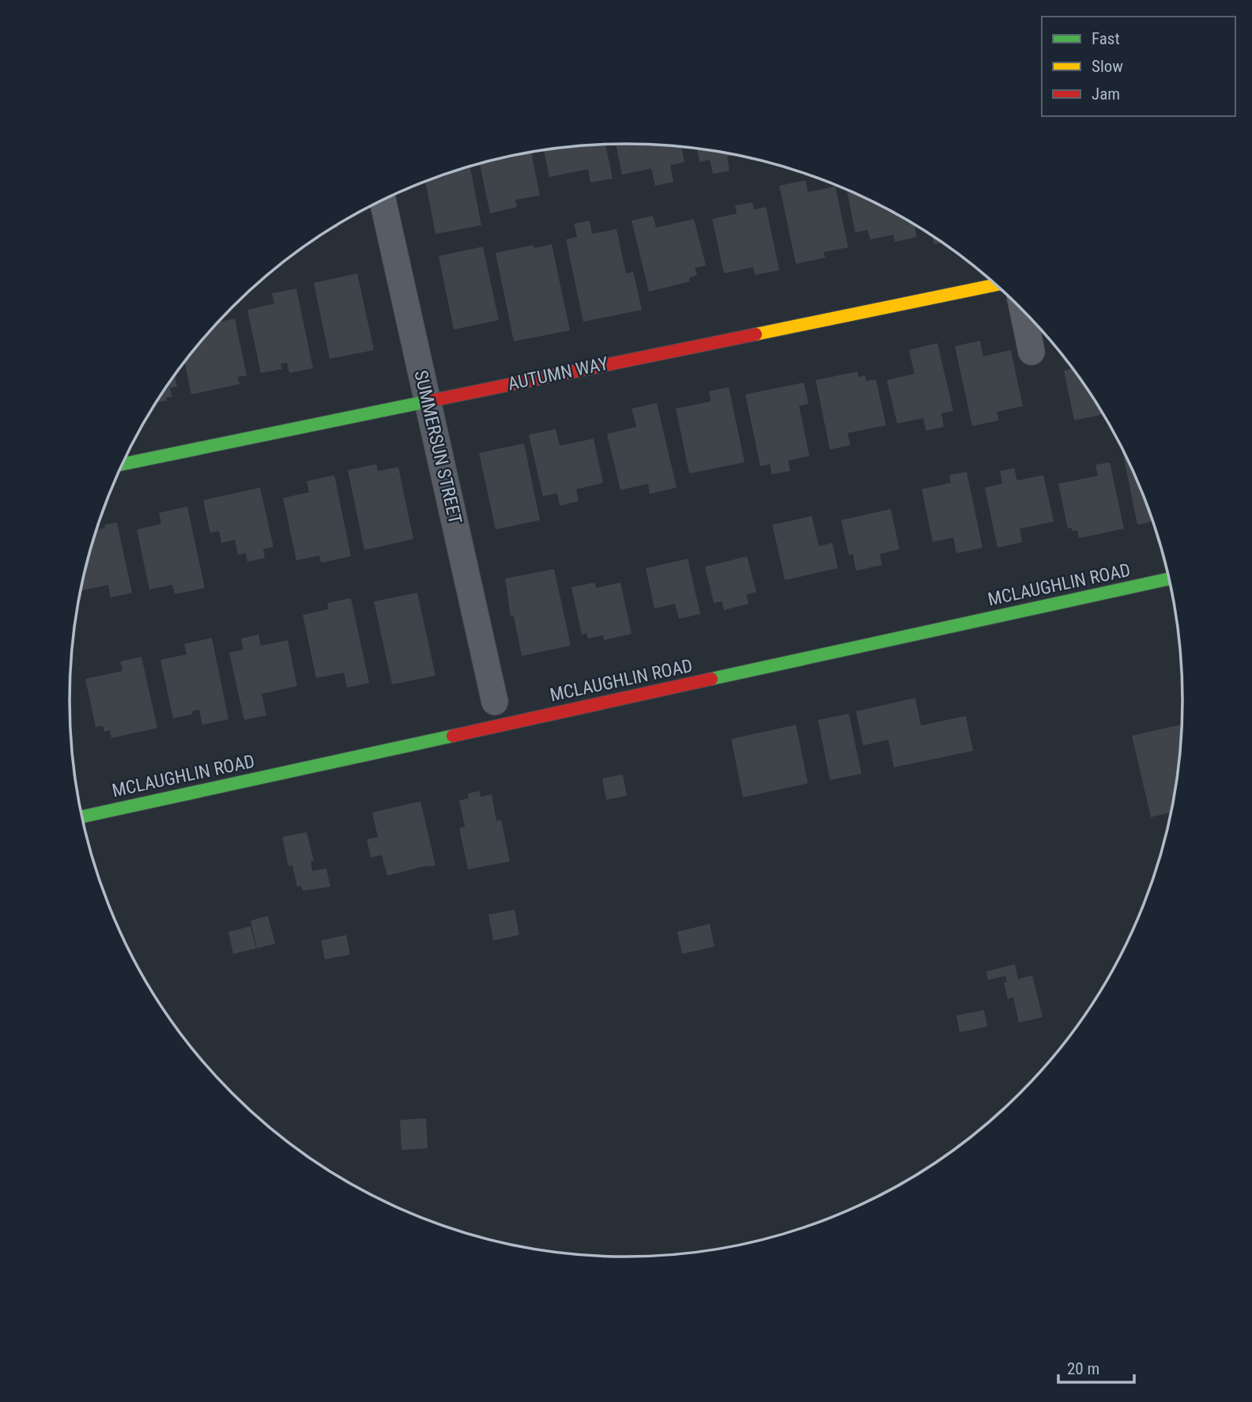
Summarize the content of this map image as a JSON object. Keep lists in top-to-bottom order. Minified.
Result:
{"streets":{"street":["AUTUMN WAY","SUMMERSUN STREET","MCLAUGHLIN ROAD"]},"crossings":[["AUTUMN WAY","SUMMERSUN STREET"]],"legend":["Fast","Slow","Jam"],"scale_bar":"20 m"}
